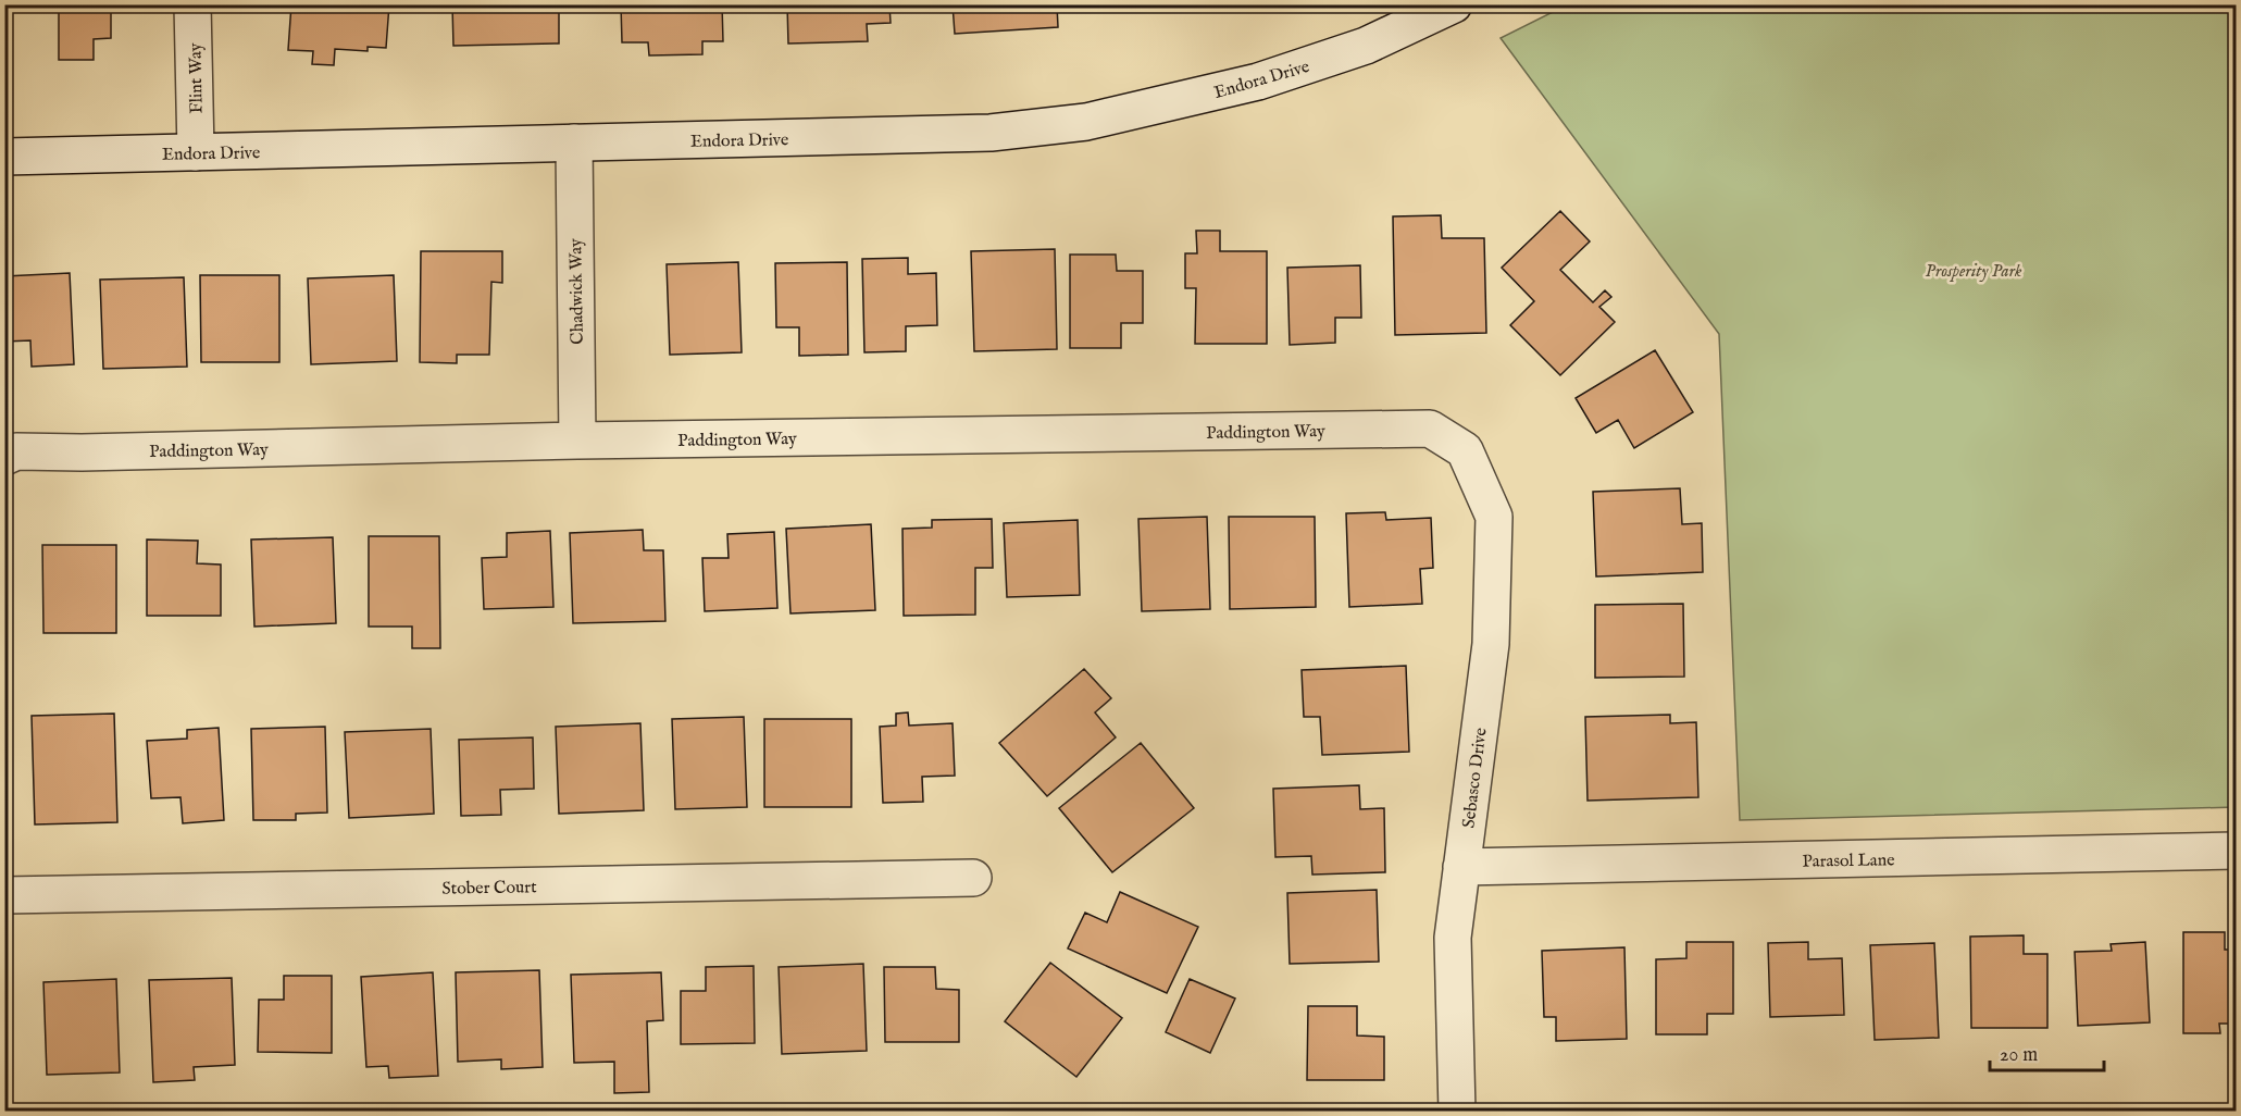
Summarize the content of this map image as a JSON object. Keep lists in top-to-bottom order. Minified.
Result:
{"streets":{"street":["Flint Way","Endora Drive","Chadwick Way","Paddington Way","Sebasco Drive","Parasol Lane","Stober Court"]},"crossings":[["Flint Way","Endora Drive"],["Endora Drive","Chadwick Way"],["Chadwick Way","Paddington Way"],["Paddington Way","Sebasco Drive"],["Sebasco Drive","Parasol Lane"]],"parks":["Prosperity Park"],"scale_bar":"20 m"}
